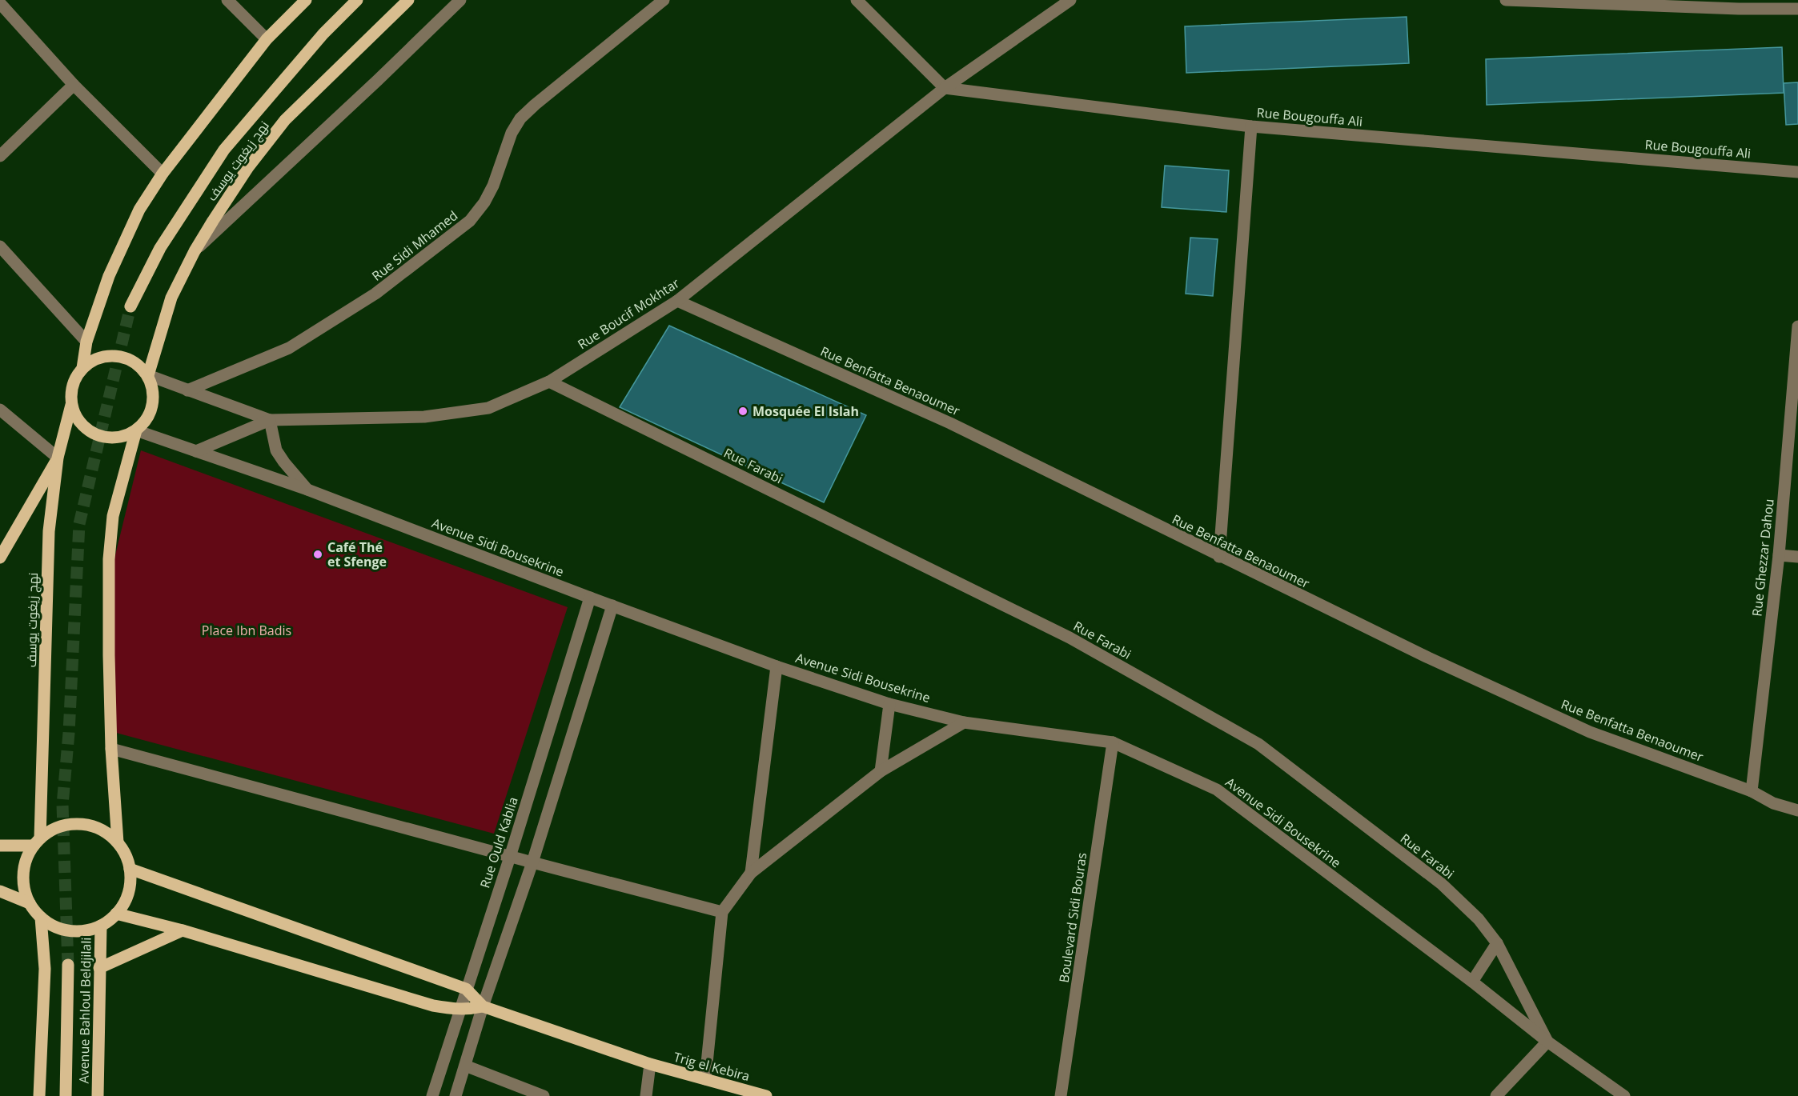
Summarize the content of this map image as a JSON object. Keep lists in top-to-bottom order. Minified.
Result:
{"streets":{"main road":["نهج زيغوت يوسف","Avenue Bahloul Beldjilali","Trig el Kebira"],"street":["Rue Bougouffa Ali","Rue Sidi Mhamed","Rue Boucif Mokhtar","Rue Benfatta Benaoumer","Rue Farabi","Avenue Sidi Bousekrine","Rue Ghezzar Dahou","Rue Ould Kablia","Boulevard Sidi Bouras"]},"crossings":[["Rue Bougouffa Ali","Rue Boucif Mokhtar"],["نهج زيغوت يوسف","Avenue Sidi Bousekrine"],["نهج زيغوت يوسف","Avenue Bahloul Beldjilali"],["Rue Boucif Mokhtar","Rue Benfatta Benaoumer"],["Rue Boucif Mokhtar","Rue Farabi"],["Rue Benfatta Benaoumer","Rue Ghezzar Dahou"],["Rue Farabi","Avenue Sidi Bousekrine"],["Avenue Sidi Bousekrine","Rue Ould Kablia"],["Avenue Sidi Bousekrine","Boulevard Sidi Bouras"]],"parks":["Place Ibn Badis"],"places":["Mosquée El Islah","Café Thé et Sfenge"]}
